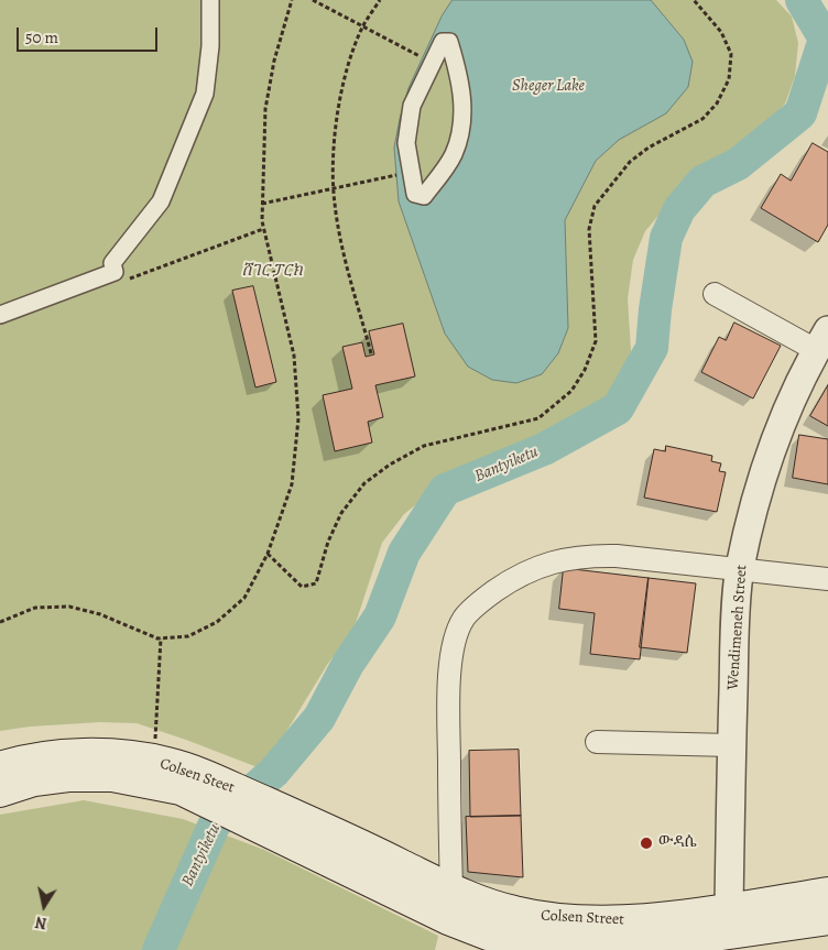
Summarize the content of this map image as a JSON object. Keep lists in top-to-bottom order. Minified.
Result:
{"streets":{"main road":["Colsen Steet","Colsen Street"],"street":["Wendimeneh Street"]},"crossings":[["Wendimeneh Street","Colsen Street"],["Colsen Steet","Colsen Street"]],"water":["Sheger Lake","Bantyiketu"],"parks":["ሸገር ፓርክ"],"places":["ውዳሴ"],"scale_bar":"50 m","north":"bottom"}
